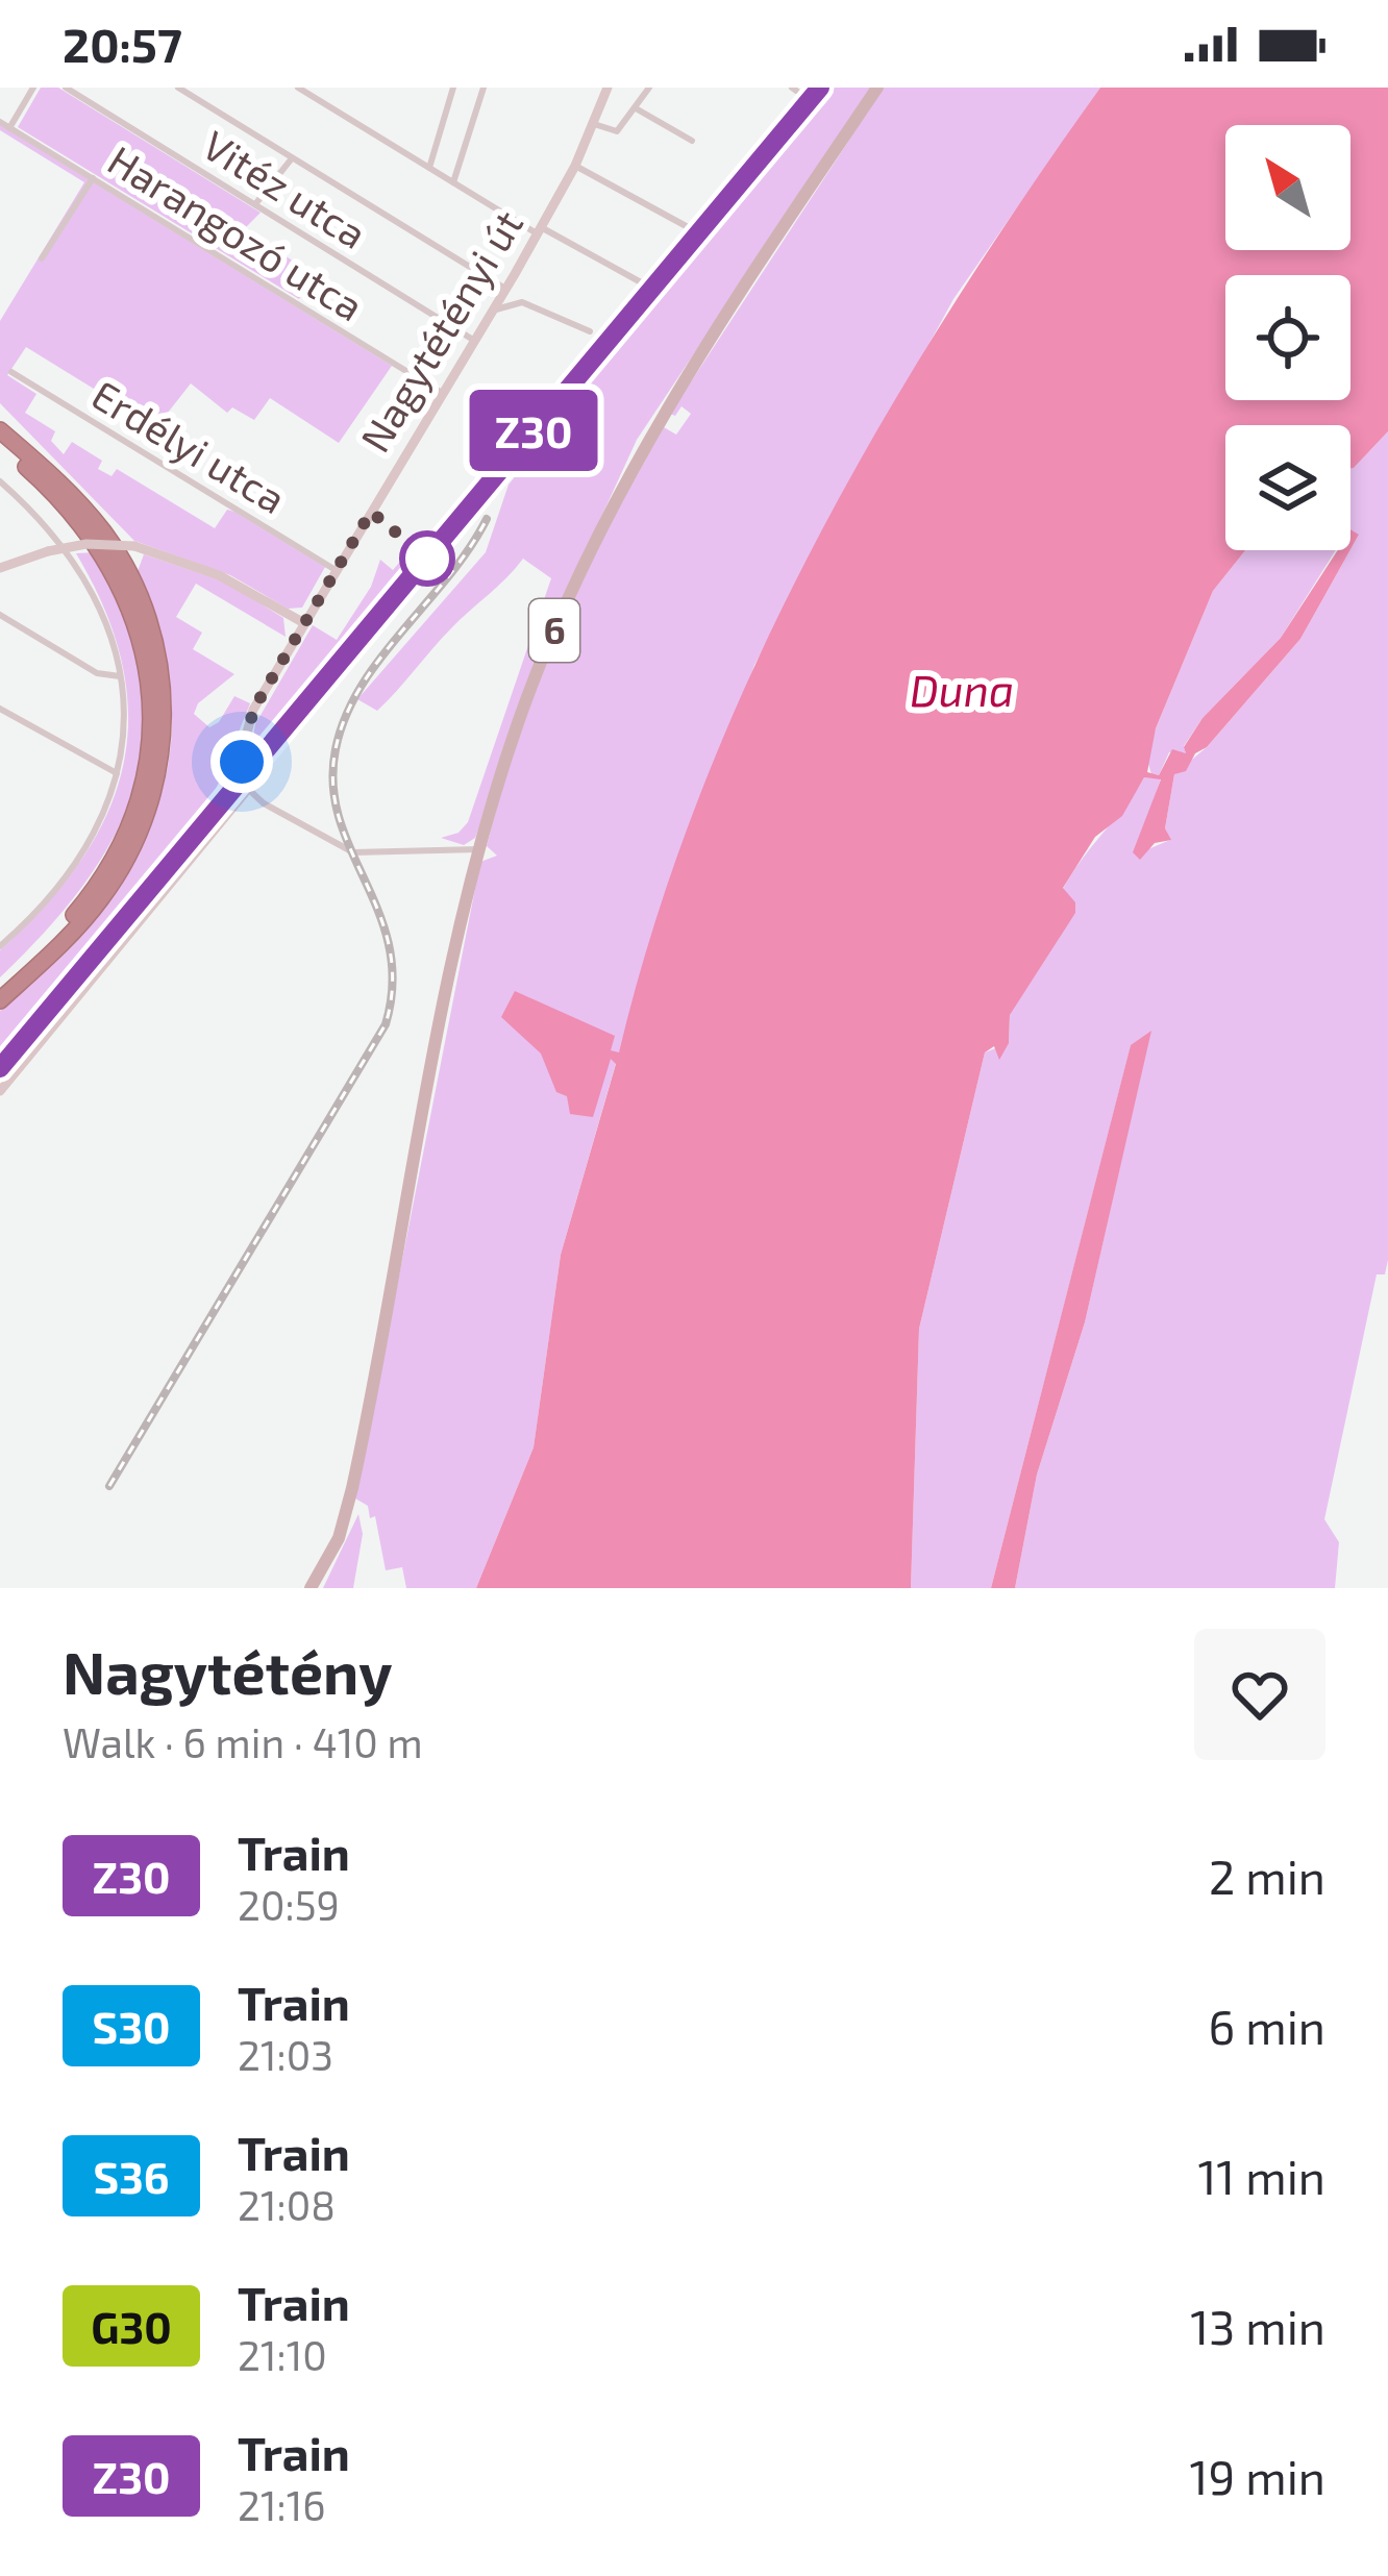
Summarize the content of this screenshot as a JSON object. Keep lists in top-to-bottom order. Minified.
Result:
{"streets":{"main road":["Nagytétényi út","6"],"street":["Vitéz utca","Harangozó utca","Erdélyi utca"]},"crossings":[["Vitéz utca","Nagytétényi út"],["Harangozó utca","Nagytétényi út"],["Nagytétényi út","Erdélyi utca"]],"water":["Duna"],"north":"top left","page":{"status":"20:57","on_map":"Z30","heading":["Nagytétény","Walk · 6 min · 410 m"],"list":[{"mark":"Z30","name":"Train","note":"20:59","value":"2 min"},{"mark":"S30","name":"Train","note":"21:03","value":"6 min"},{"mark":"S36","name":"Train","note":"21:08","value":"11 min"},{"mark":"G30","name":"Train","note":"21:10","value":"13 min"},{"mark":"Z30","name":"Train","note":"21:16","value":"19 min"}]}}
